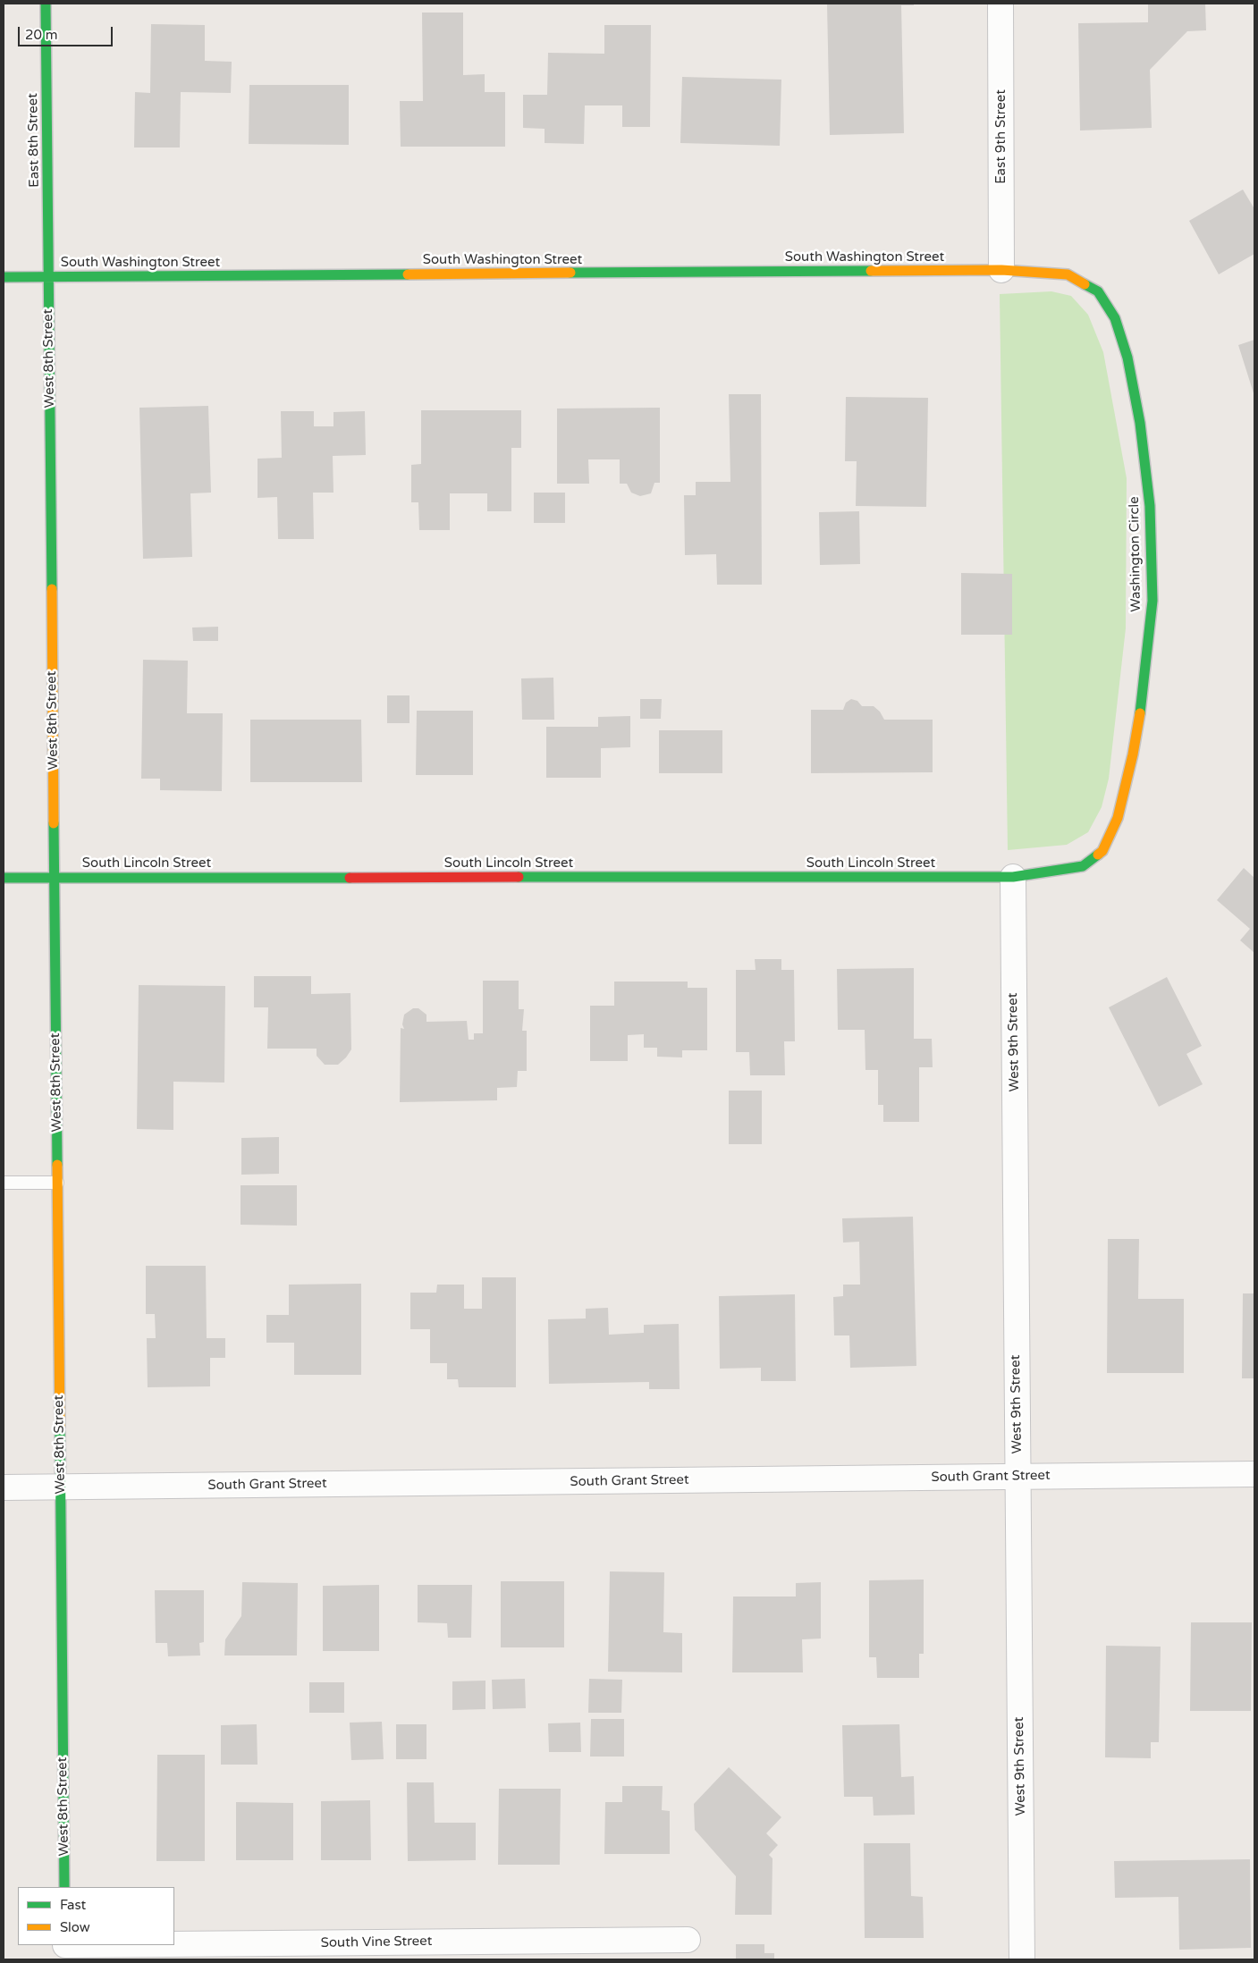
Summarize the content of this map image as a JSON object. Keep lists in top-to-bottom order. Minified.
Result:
{"streets":{"street":["East 9th Street","East 8th Street","South Washington Street","West 8th Street","Washington Circle","South Lincoln Street","West 9th Street","South Grant Street","South Vine Street"]},"crossings":[["East 9th Street","South Washington Street"],["East 9th Street","Washington Circle"],["East 8th Street","South Washington Street"],["East 8th Street","West 8th Street"],["South Washington Street","West 8th Street"],["South Washington Street","Washington Circle"],["West 8th Street","South Lincoln Street"],["West 8th Street","South Grant Street"],["Washington Circle","South Lincoln Street"],["Washington Circle","West 9th Street"],["South Lincoln Street","West 9th Street"],["West 9th Street","South Grant Street"]],"legend":["Fast","Slow"],"scale_bar":"20 m"}
